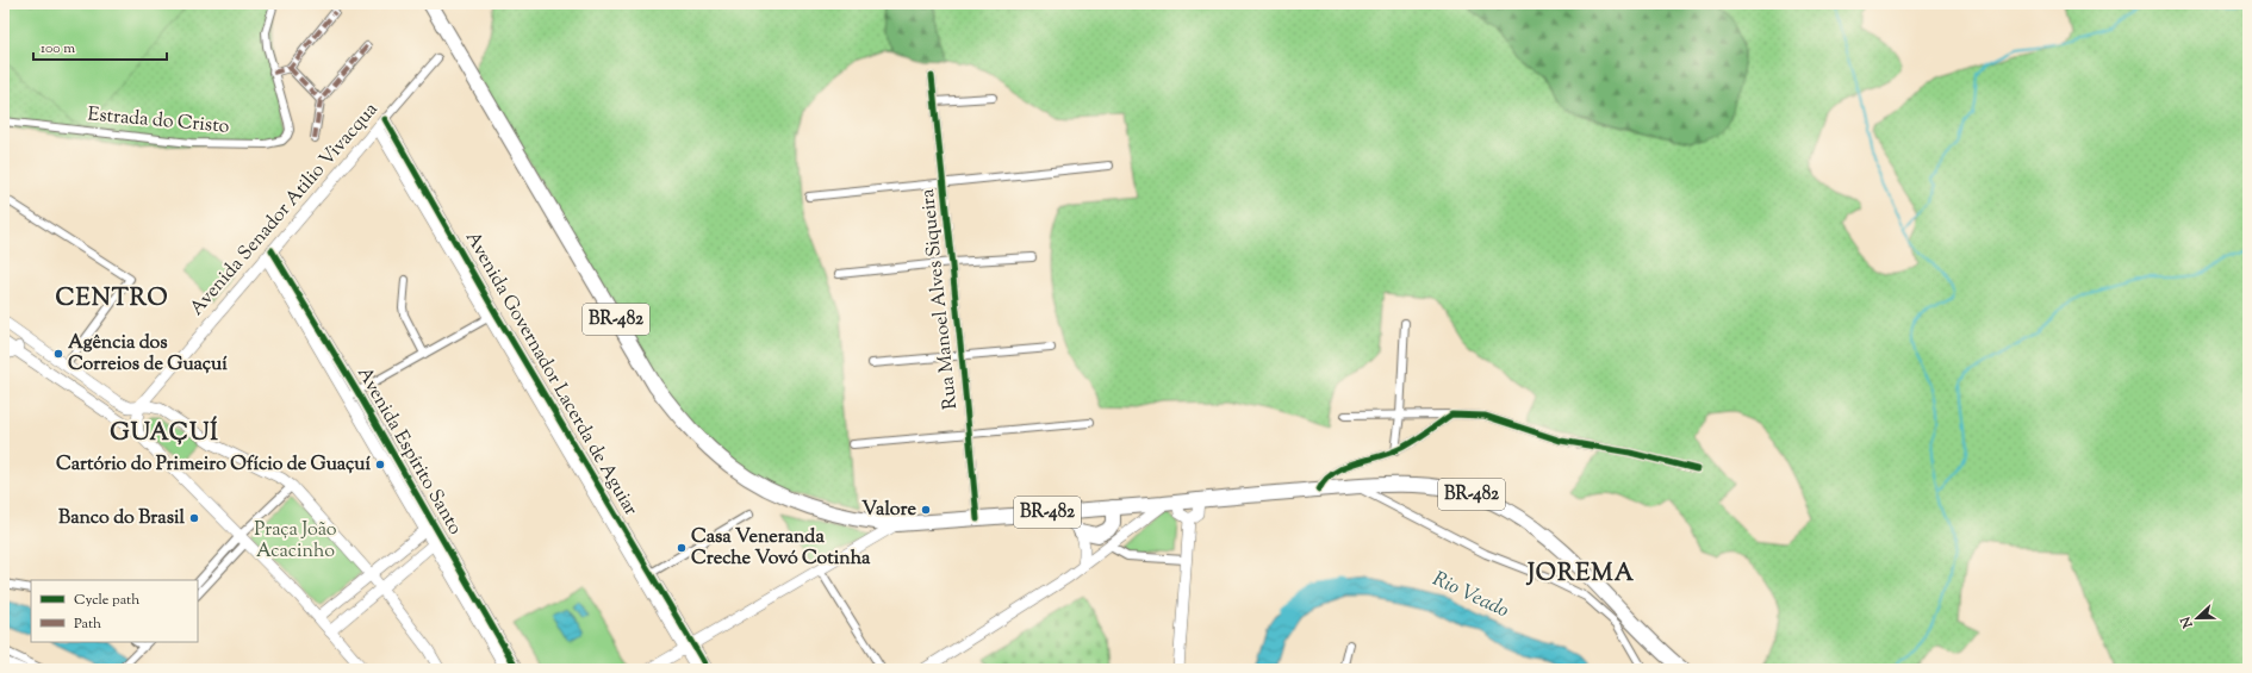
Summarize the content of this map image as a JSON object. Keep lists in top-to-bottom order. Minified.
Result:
{"streets":{"highway":["BR-482"],"street":["Estrada do Cristo","Avenida Senador Atilio Vivacqua","Rua Manoel Alves Siqueira","Avenida Governador Lacerda de Aguiar","Avenida Espírito Santo"]},"crossings":[["Avenida Senador Atilio Vivacqua","Avenida Governador Lacerda de Aguiar"],["Avenida Senador Atilio Vivacqua","Avenida Espírito Santo"],["Rua Manoel Alves Siqueira","BR-482"]],"districts":["CENTRO","GUAÇUÍ","JOREMA"],"water":["Rio Veado"],"parks":["Praça João Acacinho"],"places":["Agência dos Correios de Guaçuí","Cartório do Primeiro Ofício de Guaçuí","Valore","Banco do Brasil","Casa Veneranda Creche Vovó Cotinha"],"legend":["Cycle path","Path"],"scale_bar":"100 m","north":"left"}
